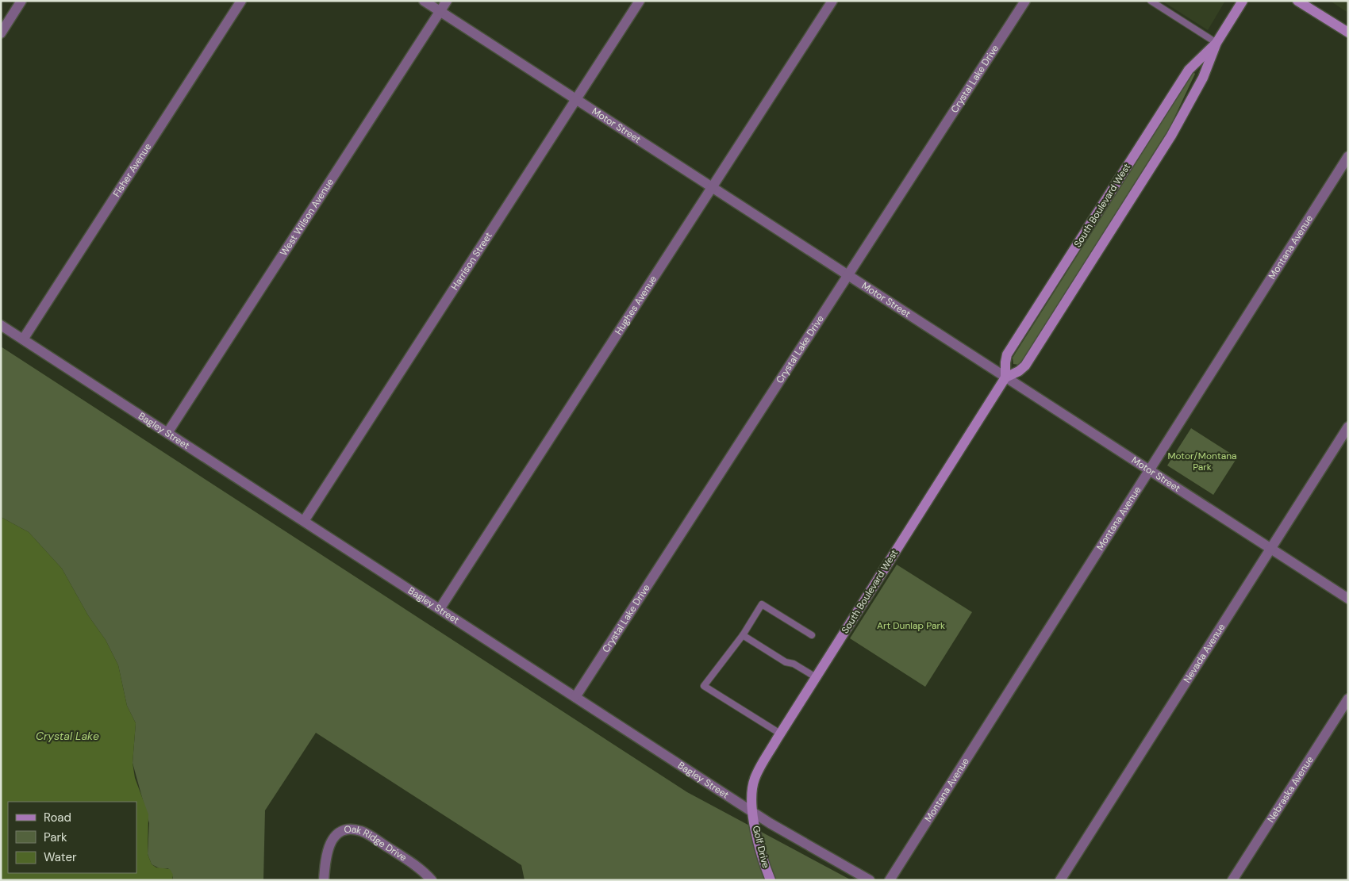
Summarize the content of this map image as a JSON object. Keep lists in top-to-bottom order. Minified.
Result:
{"streets":{"street":["Crystal Lake Drive","Motor Street","Fisher Avenue","South Boulevard West","West Wilson Avenue","Montana Avenue","Harrison Street","Hughes Avenue","Bagley Street","Nevada Avenue","Nebraska Avenue","Oak Ridge Drive","Golf Drive"]},"crossings":[["Crystal Lake Drive","Motor Street"],["Crystal Lake Drive","Bagley Street"],["Motor Street","South Boulevard West"],["Motor Street","West Wilson Avenue"],["Motor Street","Montana Avenue"],["Motor Street","Harrison Street"],["Motor Street","Hughes Avenue"],["Motor Street","Nevada Avenue"],["Fisher Avenue","Bagley Street"],["South Boulevard West","Bagley Street"],["South Boulevard West","Golf Drive"],["West Wilson Avenue","Bagley Street"],["Harrison Street","Bagley Street"],["Hughes Avenue","Bagley Street"],["Bagley Street","Golf Drive"]],"water":["Crystal Lake"],"parks":["Motor/Montana Park","Art Dunlap Park"],"legend":["Road","Park","Water"]}
